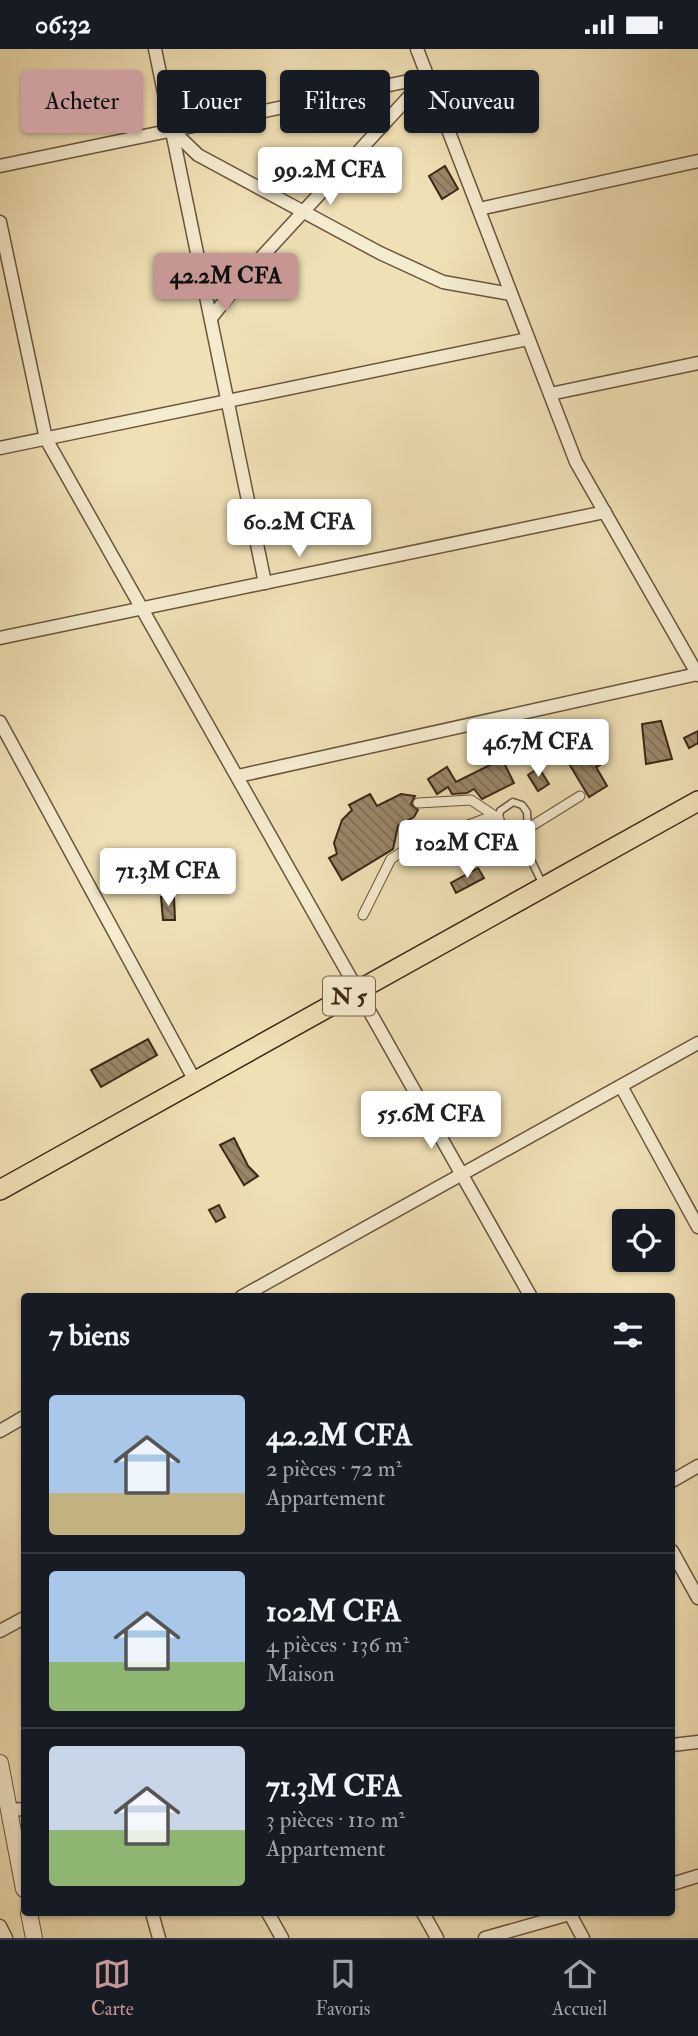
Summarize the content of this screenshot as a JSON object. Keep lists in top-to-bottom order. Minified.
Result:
{"streets":{"highway":["N 5"]},"page":{"status":"06:32","chip":["Acheter","Louer","Filtres","Nouveau"],"price":["99.2M CFA","42.2M CFA","60.2M CFA","46.7M CFA","102M CFA","71.3M CFA","55.6M CFA"],"heading":"7 biens","list":[{"name":"42.2M CFA","note":"2 pièces · 72 m² · Appartement"},{"name":"102M CFA","note":"4 pièces · 136 m² · Maison"},{"name":"71.3M CFA","note":"3 pièces · 110 m² · Appartement"}],"tabs":["Carte","Favoris","Accueil"]}}
